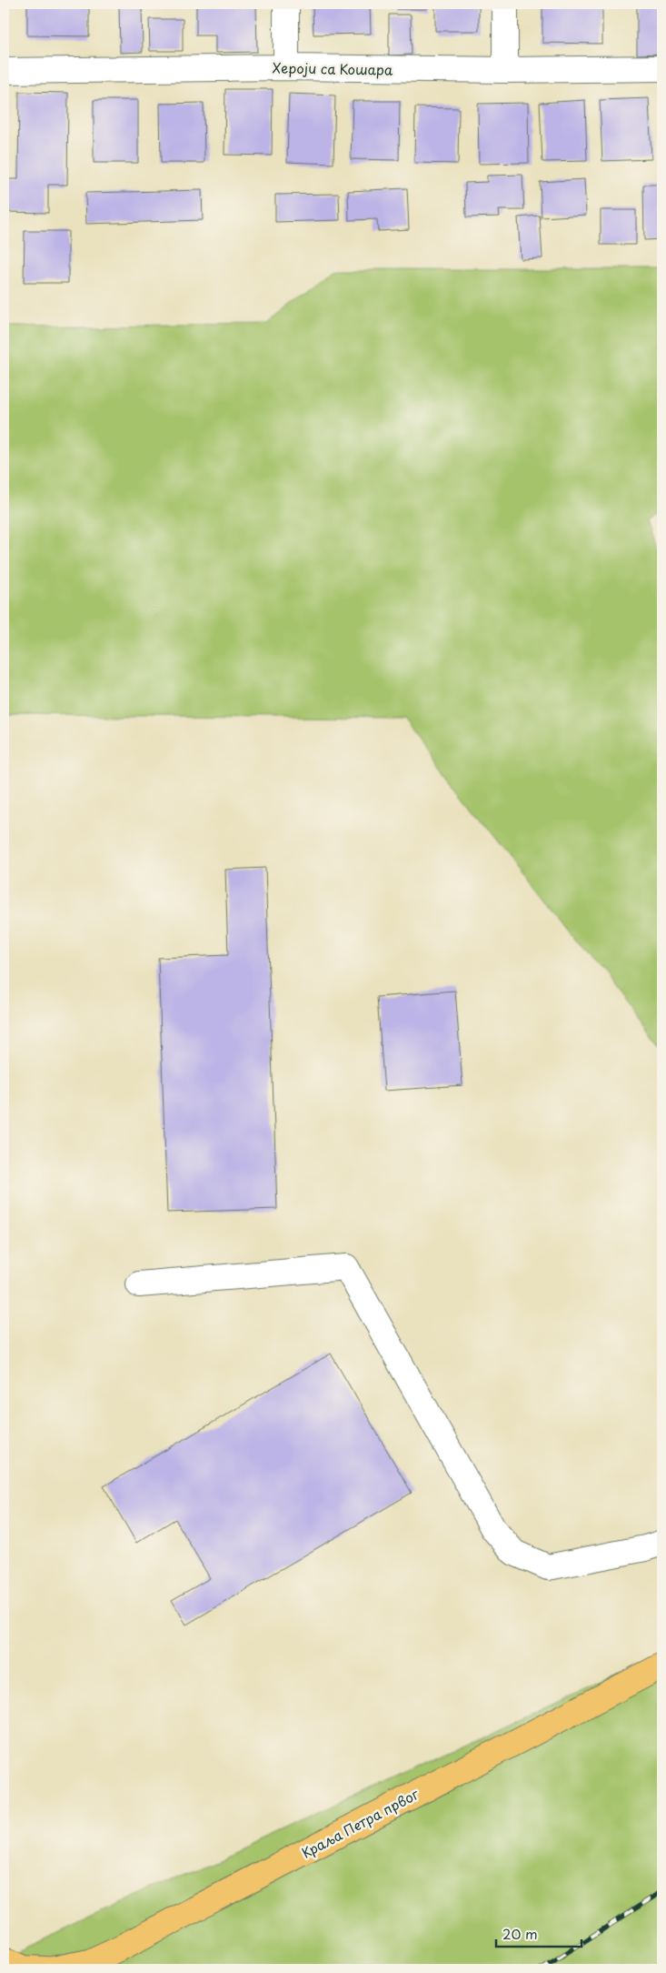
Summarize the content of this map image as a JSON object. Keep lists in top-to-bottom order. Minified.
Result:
{"streets":{"main road":["Краља Петра првог"],"street":["Хероји са Кошара"]},"scale_bar":"20 m"}
